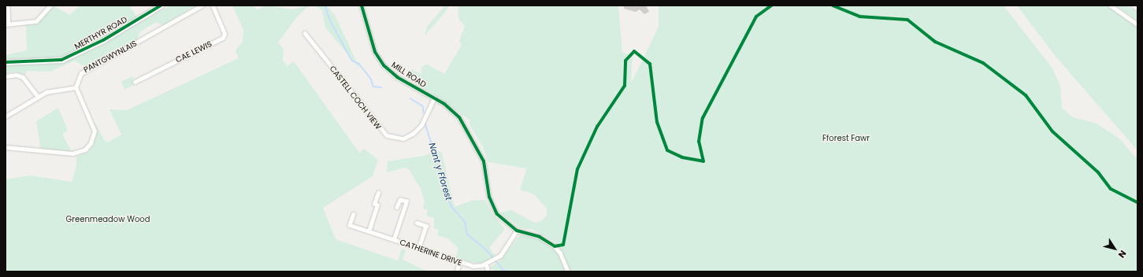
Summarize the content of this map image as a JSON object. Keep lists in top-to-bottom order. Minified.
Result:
{"streets":{"main road":["MERTHYR ROAD"],"street":["CAE LEWIS","PANTGWYNLAIS","MILL ROAD","CASTELL COCH VIEW","CATHERINE DRIVE"]},"crossings":[["MILL ROAD","CASTELL COCH VIEW"],["MILL ROAD","CATHERINE DRIVE"]],"water":["Nant y Fforest"],"parks":["Fforest Fawr","Greenmeadow Wood"],"north":"bottom right"}
